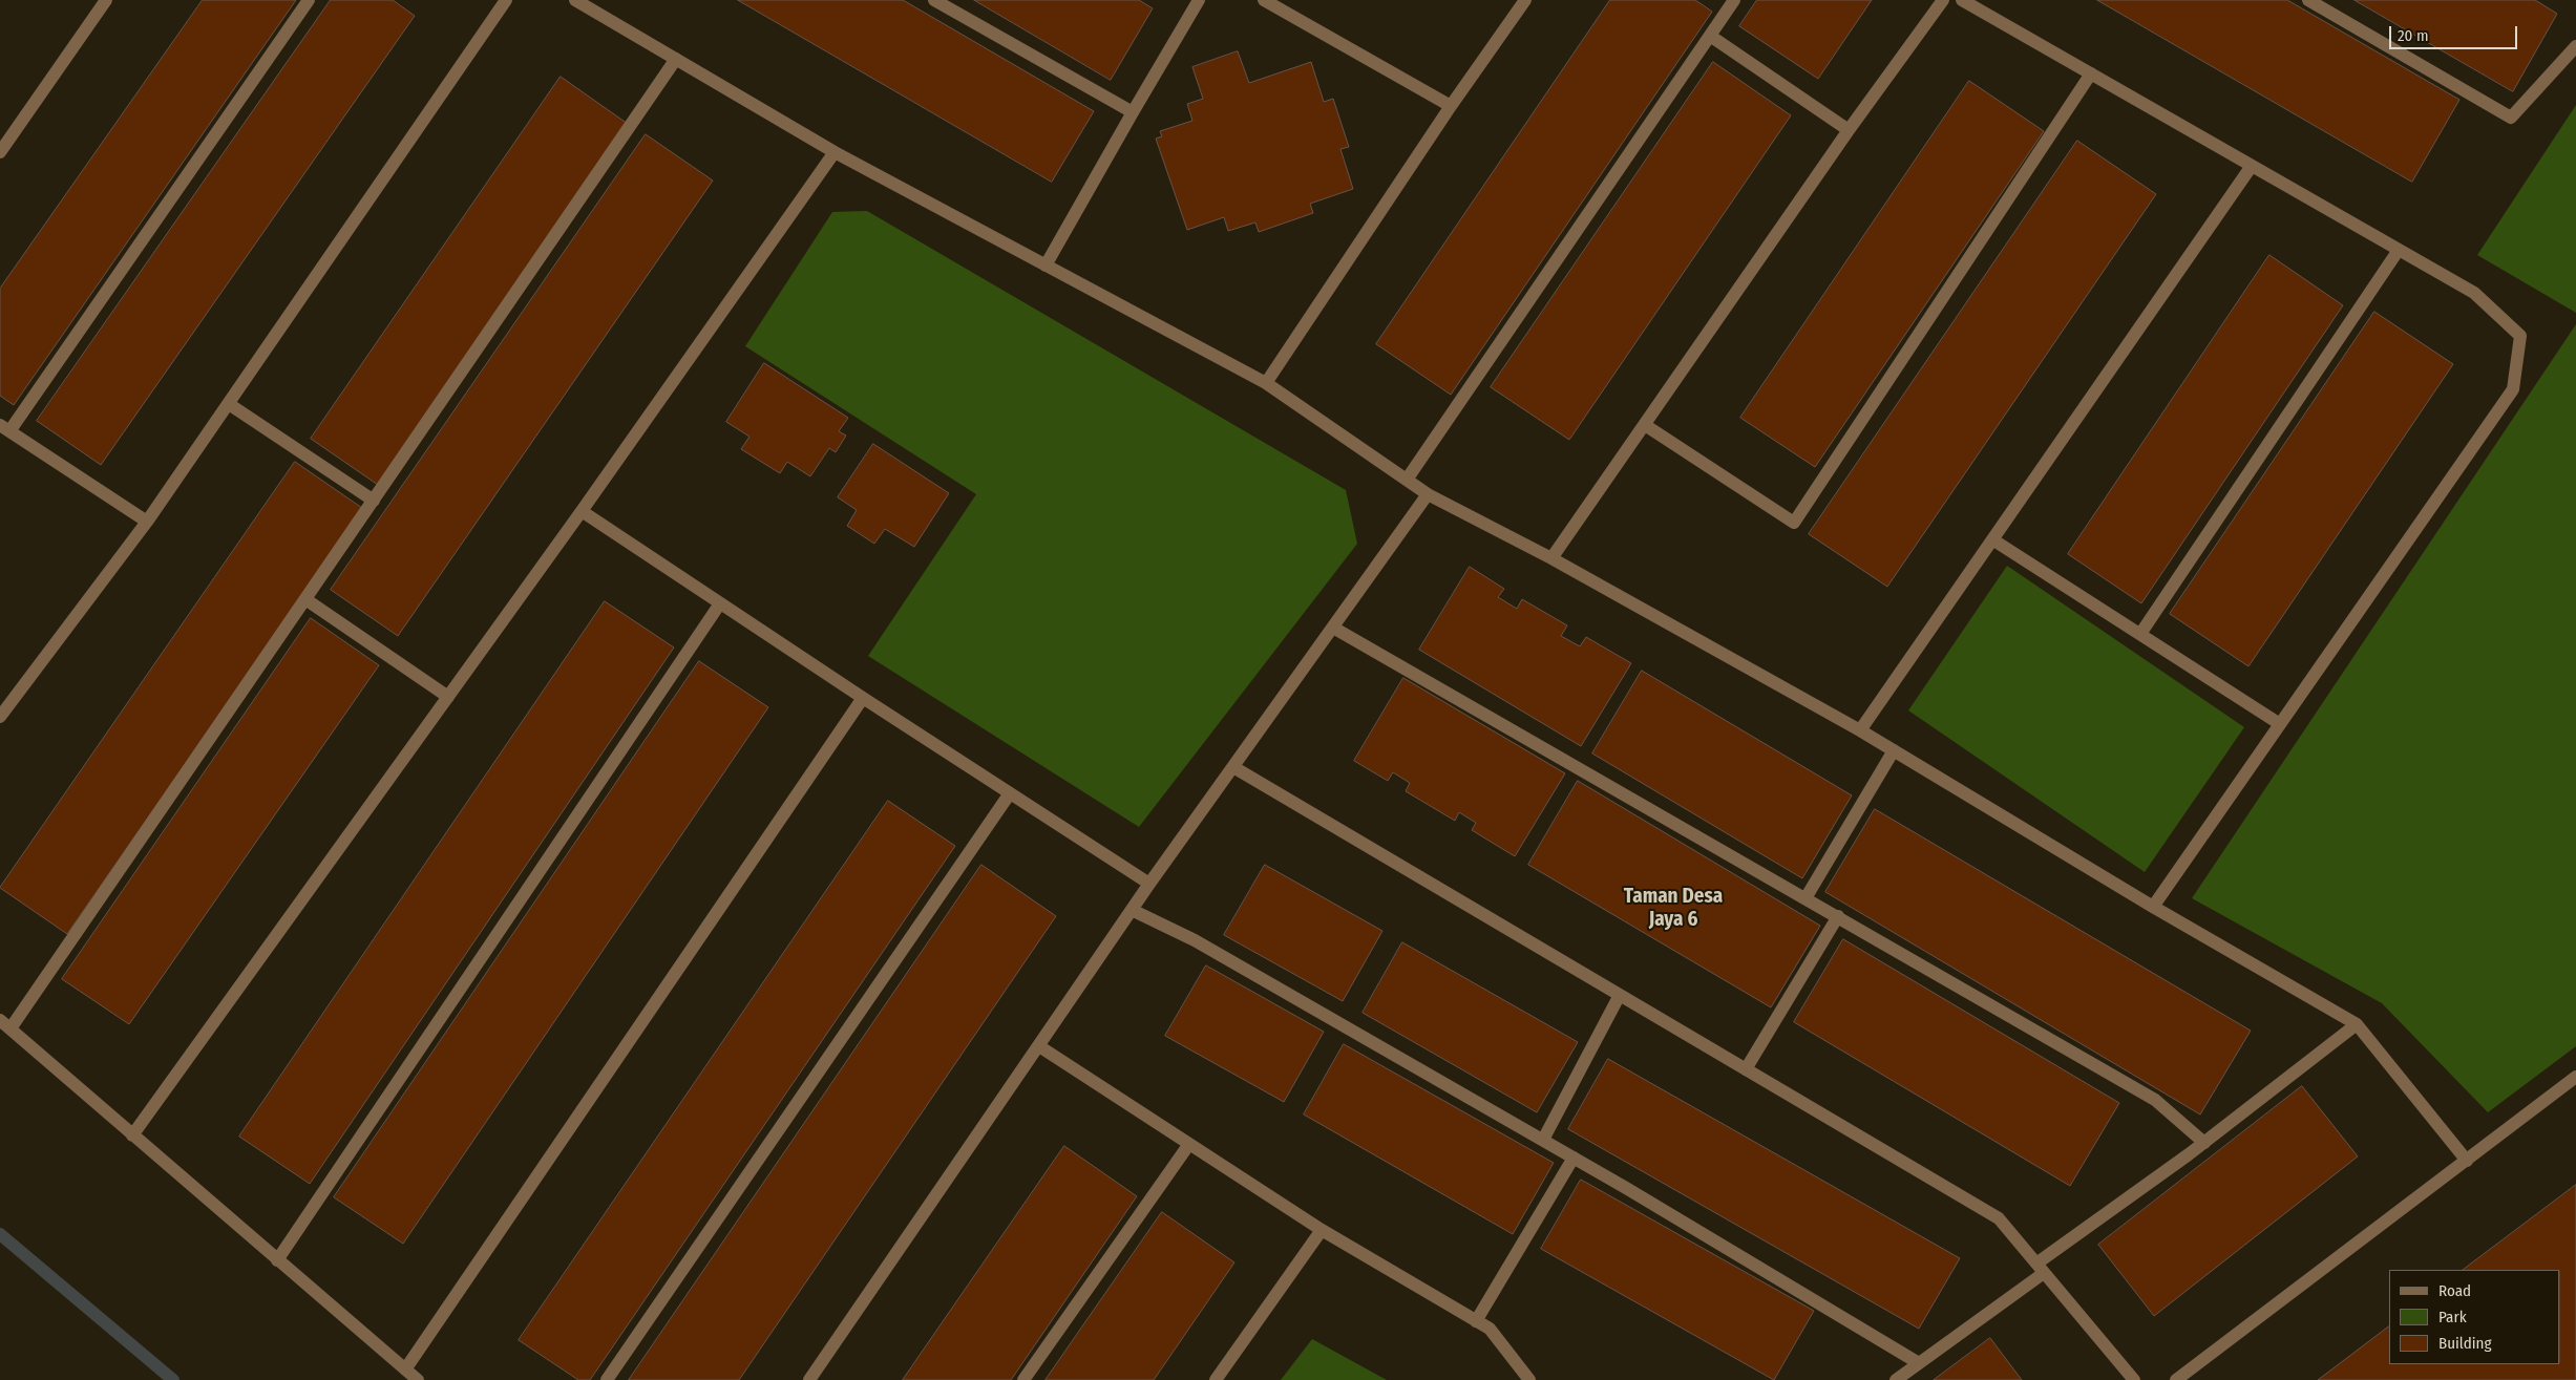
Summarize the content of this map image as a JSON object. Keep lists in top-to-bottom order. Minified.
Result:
{"districts":["Taman Desa Jaya 6"],"legend":["Road","Park","Building"],"scale_bar":"20 m"}
